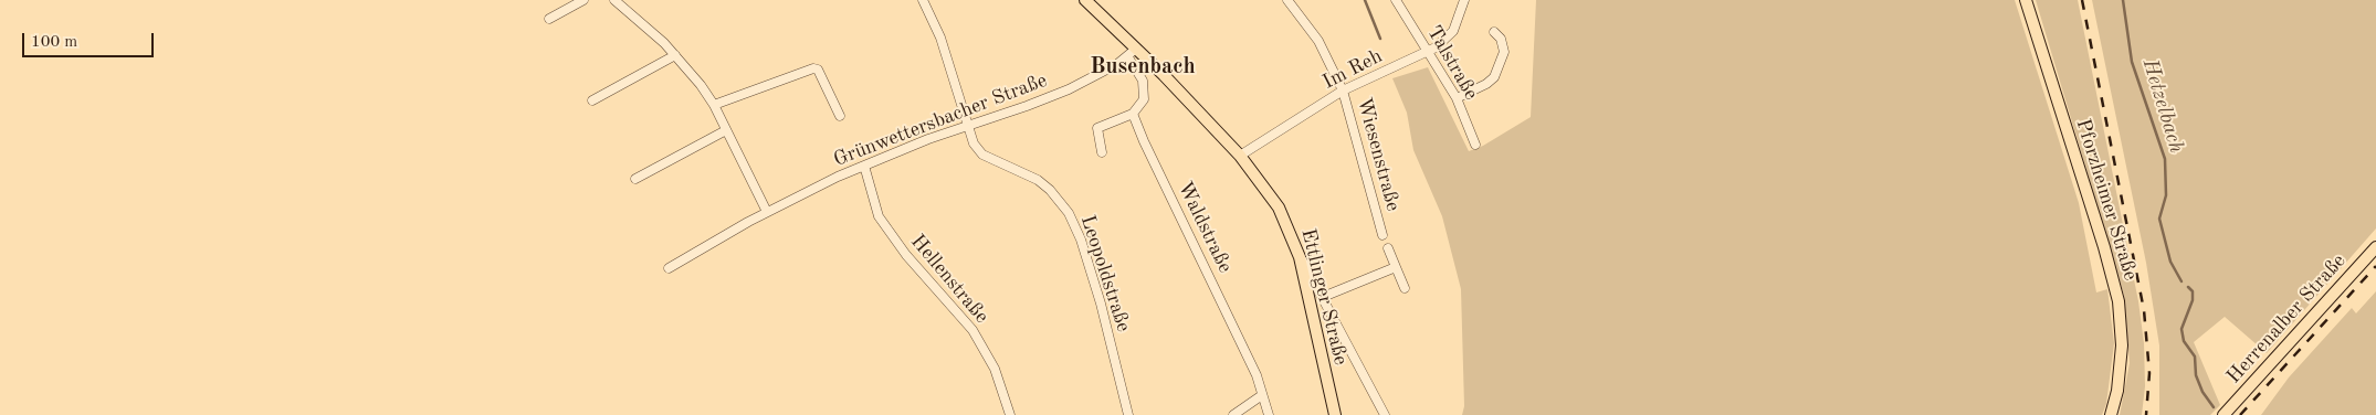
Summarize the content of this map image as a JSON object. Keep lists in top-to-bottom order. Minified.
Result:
{"streets":{"main road":["Pforzheimer Straße","Ettlinger Straße","Herrenalber Straße"],"street":["Talstraße","Im Reh","Grünwettersbacher Straße","Wiesenstraße","Waldstraße","Leopoldstraße","Hellenstraße"]},"crossings":[["Talstraße","Im Reh"],["Im Reh","Wiesenstraße"],["Im Reh","Ettlinger Straße"],["Grünwettersbacher Straße","Leopoldstraße"],["Grünwettersbacher Straße","Hellenstraße"],["Grünwettersbacher Straße","Ettlinger Straße"]],"districts":["Busenbach"],"water":["Hetzelbach"],"scale_bar":"100 m"}
